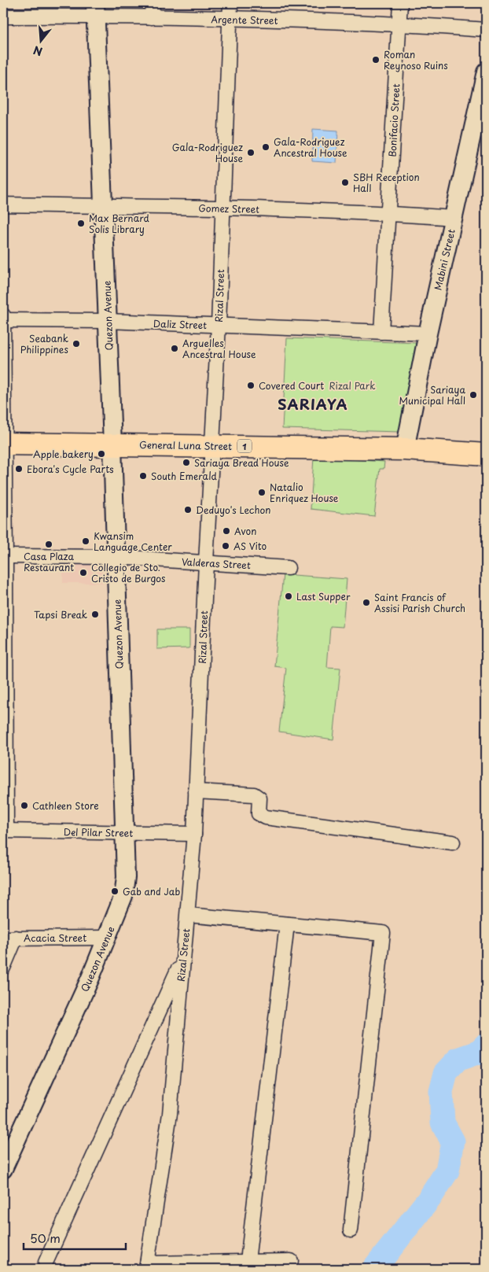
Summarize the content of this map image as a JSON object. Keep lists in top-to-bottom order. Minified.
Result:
{"streets":{"main road":["General Luna Street","1"],"street":["Argente Street","Bonifacio Street","Gomez Street","Mabini Street","Rizal Street","Quezon Avenue","Daliz Street","Valderas Street","Del Pilar Street","Acacia Street"]},"crossings":[["Argente Street","Bonifacio Street"],["Argente Street","Rizal Street"],["Argente Street","Quezon Avenue"],["Bonifacio Street","Gomez Street"],["Bonifacio Street","Daliz Street"],["Gomez Street","Mabini Street"],["Gomez Street","Rizal Street"],["Gomez Street","Quezon Avenue"],["Mabini Street","Daliz Street"],["Mabini Street","General Luna Street"],["Rizal Street","Daliz Street"],["Rizal Street","General Luna Street"],["Rizal Street","Valderas Street"],["Rizal Street","Del Pilar Street"],["Quezon Avenue","Daliz Street"],["Quezon Avenue","General Luna Street"],["Quezon Avenue","Valderas Street"],["Quezon Avenue","Del Pilar Street"],["Quezon Avenue","Acacia Street"]],"districts":["SARIAYA"],"parks":["Rizal Park"],"places":["Roman Reynoso Ruins","Gala-Rodriguez Ancestral House","Gala-Rodriguez House","SBH Reception Hall","Max Bernard Solis Library","Seabank Philippines","Arguelles Ancestral House","Covered Court","Sariaya Municipal Hall","Apple bakery","Sariaya Bread House","Ebora's Cycle Parts","South Emerald","Natalio Enriquez House","Deduyo's Lechon","Avon","Kwansim Language Center","Casa Plaza Restaurant","AS Vito","Collegio de Sto. Cristo de Burgos","Last Supper","Saint Francis of Assisi Parish Church","Tapsi Break","Cathleen Store","Gab and Jab"],"scale_bar":"50 m","north":"bottom"}
